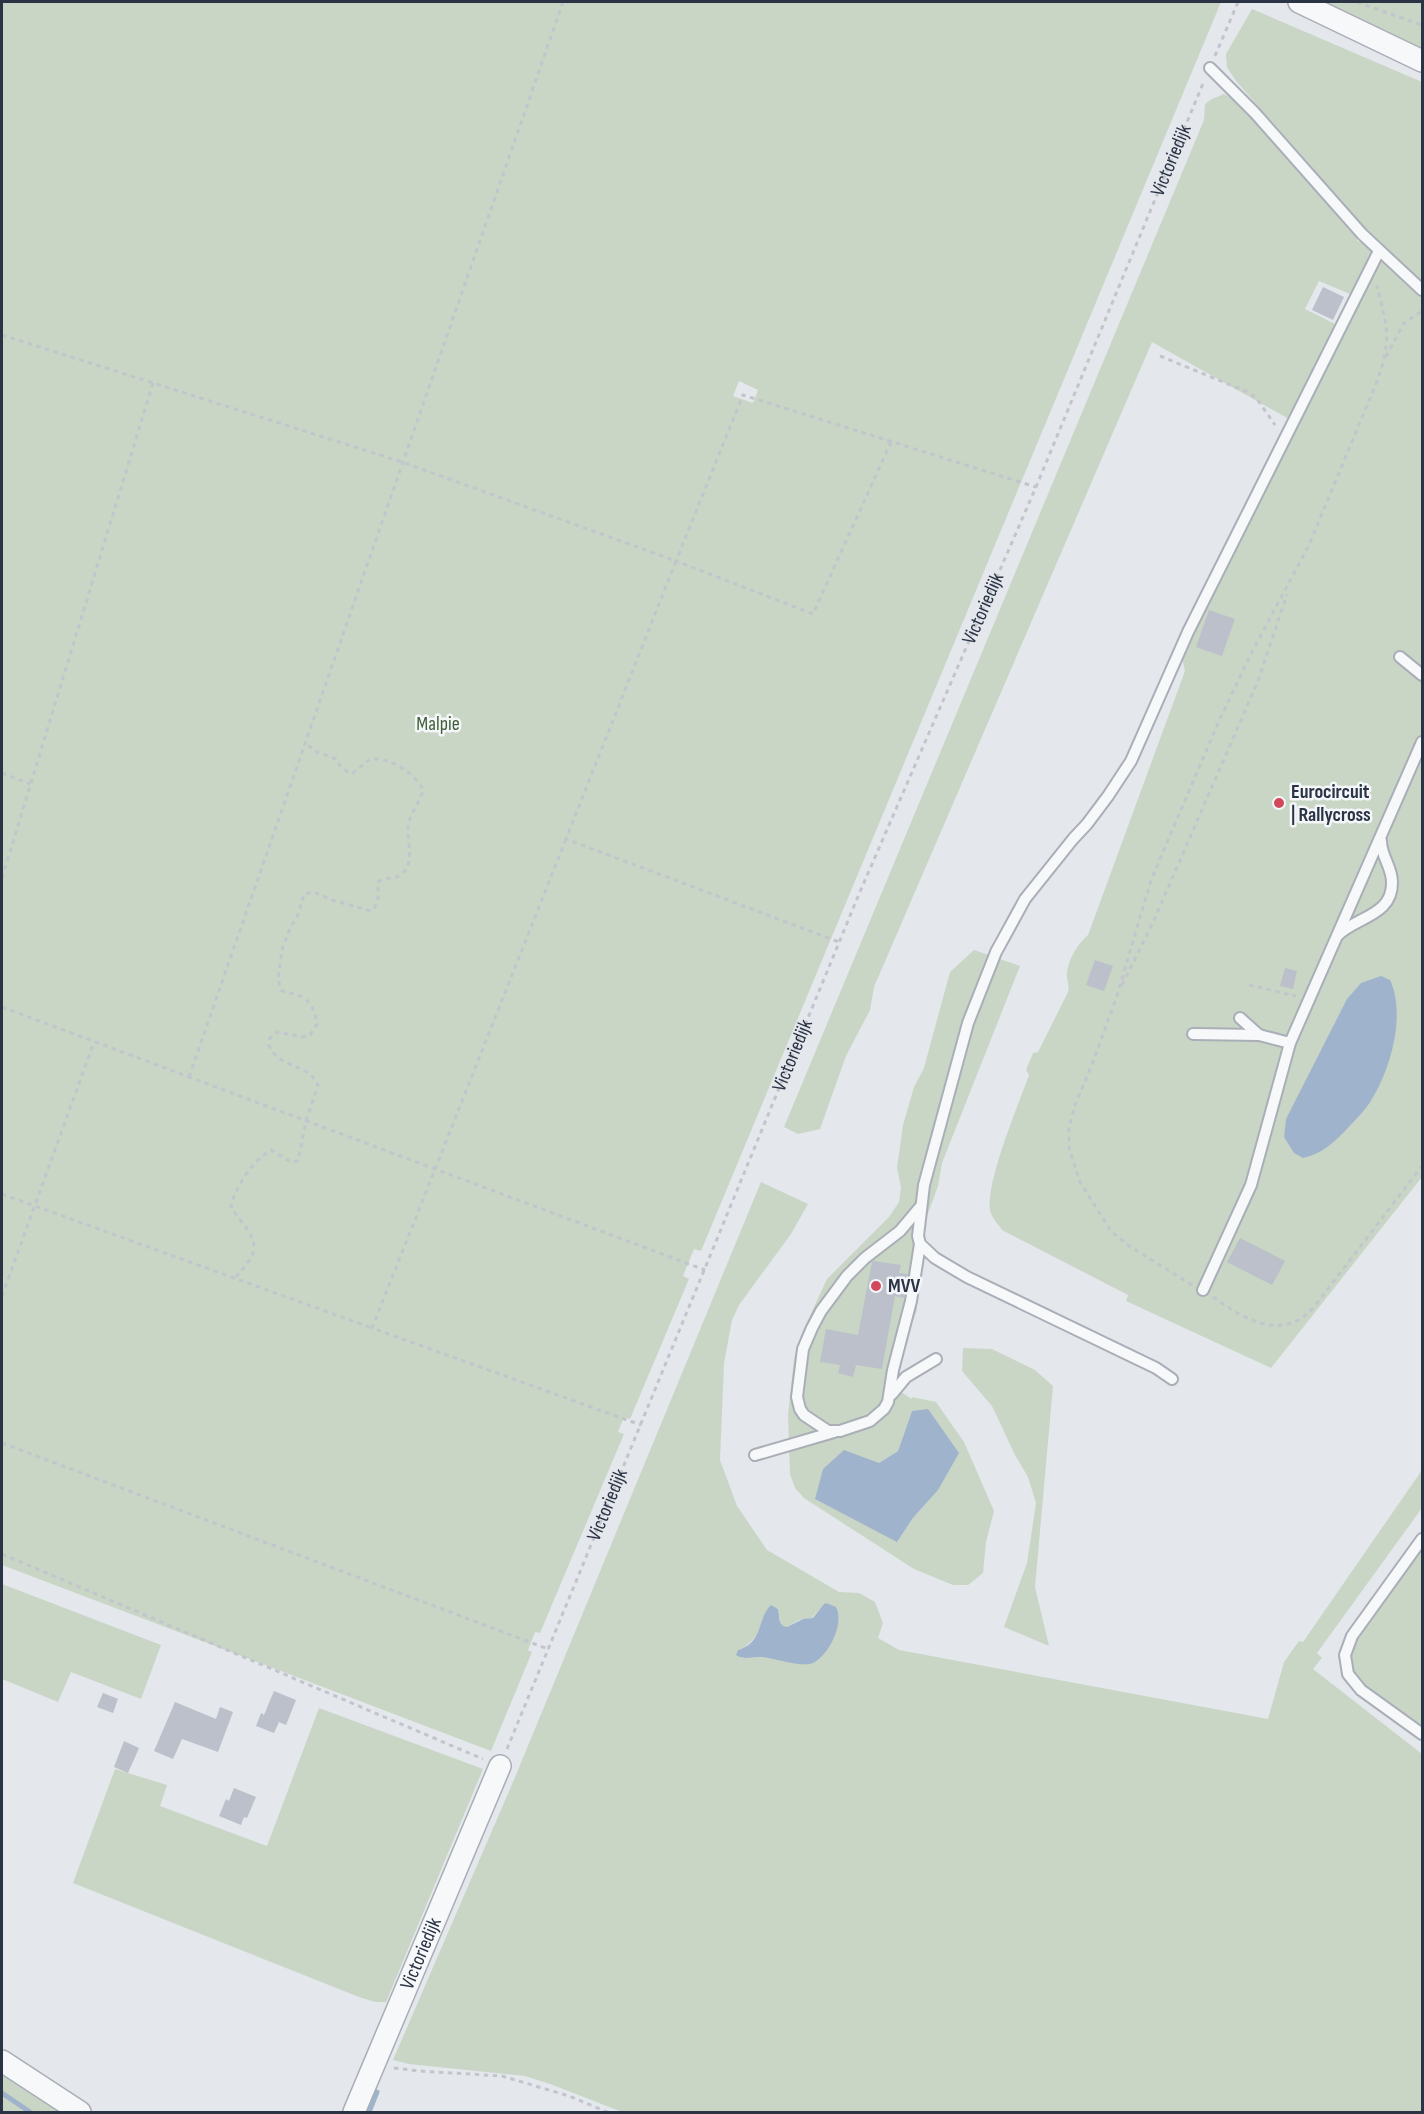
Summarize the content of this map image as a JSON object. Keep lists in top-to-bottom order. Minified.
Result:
{"streets":{"street":["Victoriedijk"]},"parks":["Malpie"],"places":["Eurocircuit | Rallycross","MVV"]}
